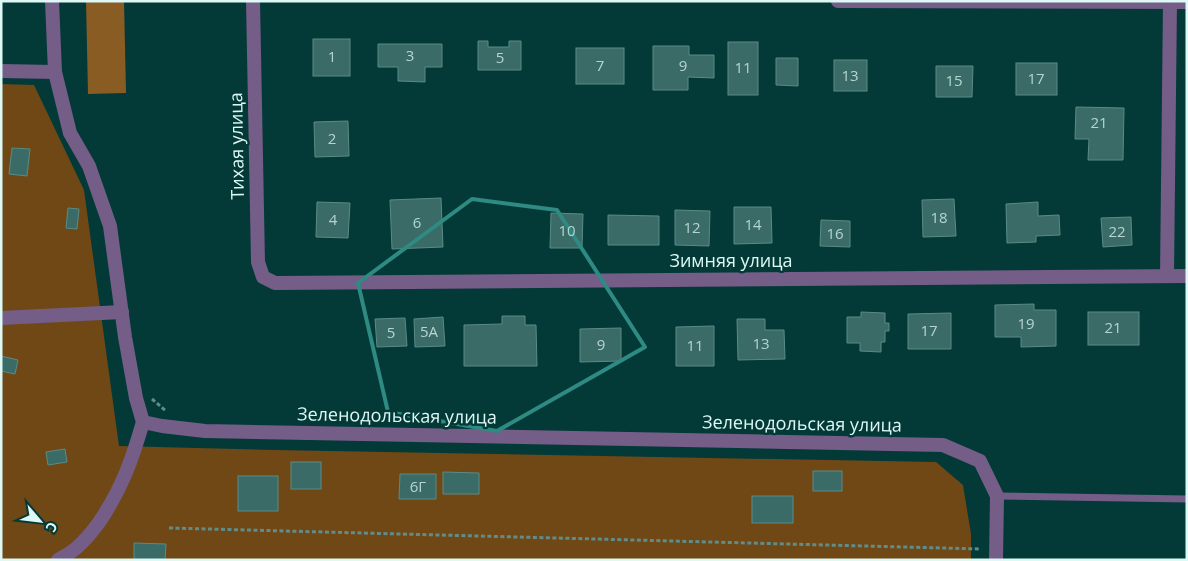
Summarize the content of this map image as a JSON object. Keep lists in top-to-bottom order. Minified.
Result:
{"streets":{"street":["Тихая улица","Зимняя улица","Зеленодольская улица"]},"crossings":[["Тихая улица","Зимняя улица"]],"house_numbers":["3","1","5","7","9","11","13","17","15","21","2","18","4","6","14","12","10","22","16","19","21","17","5А","5","13","9","11","6Г"],"north":"bottom right"}
